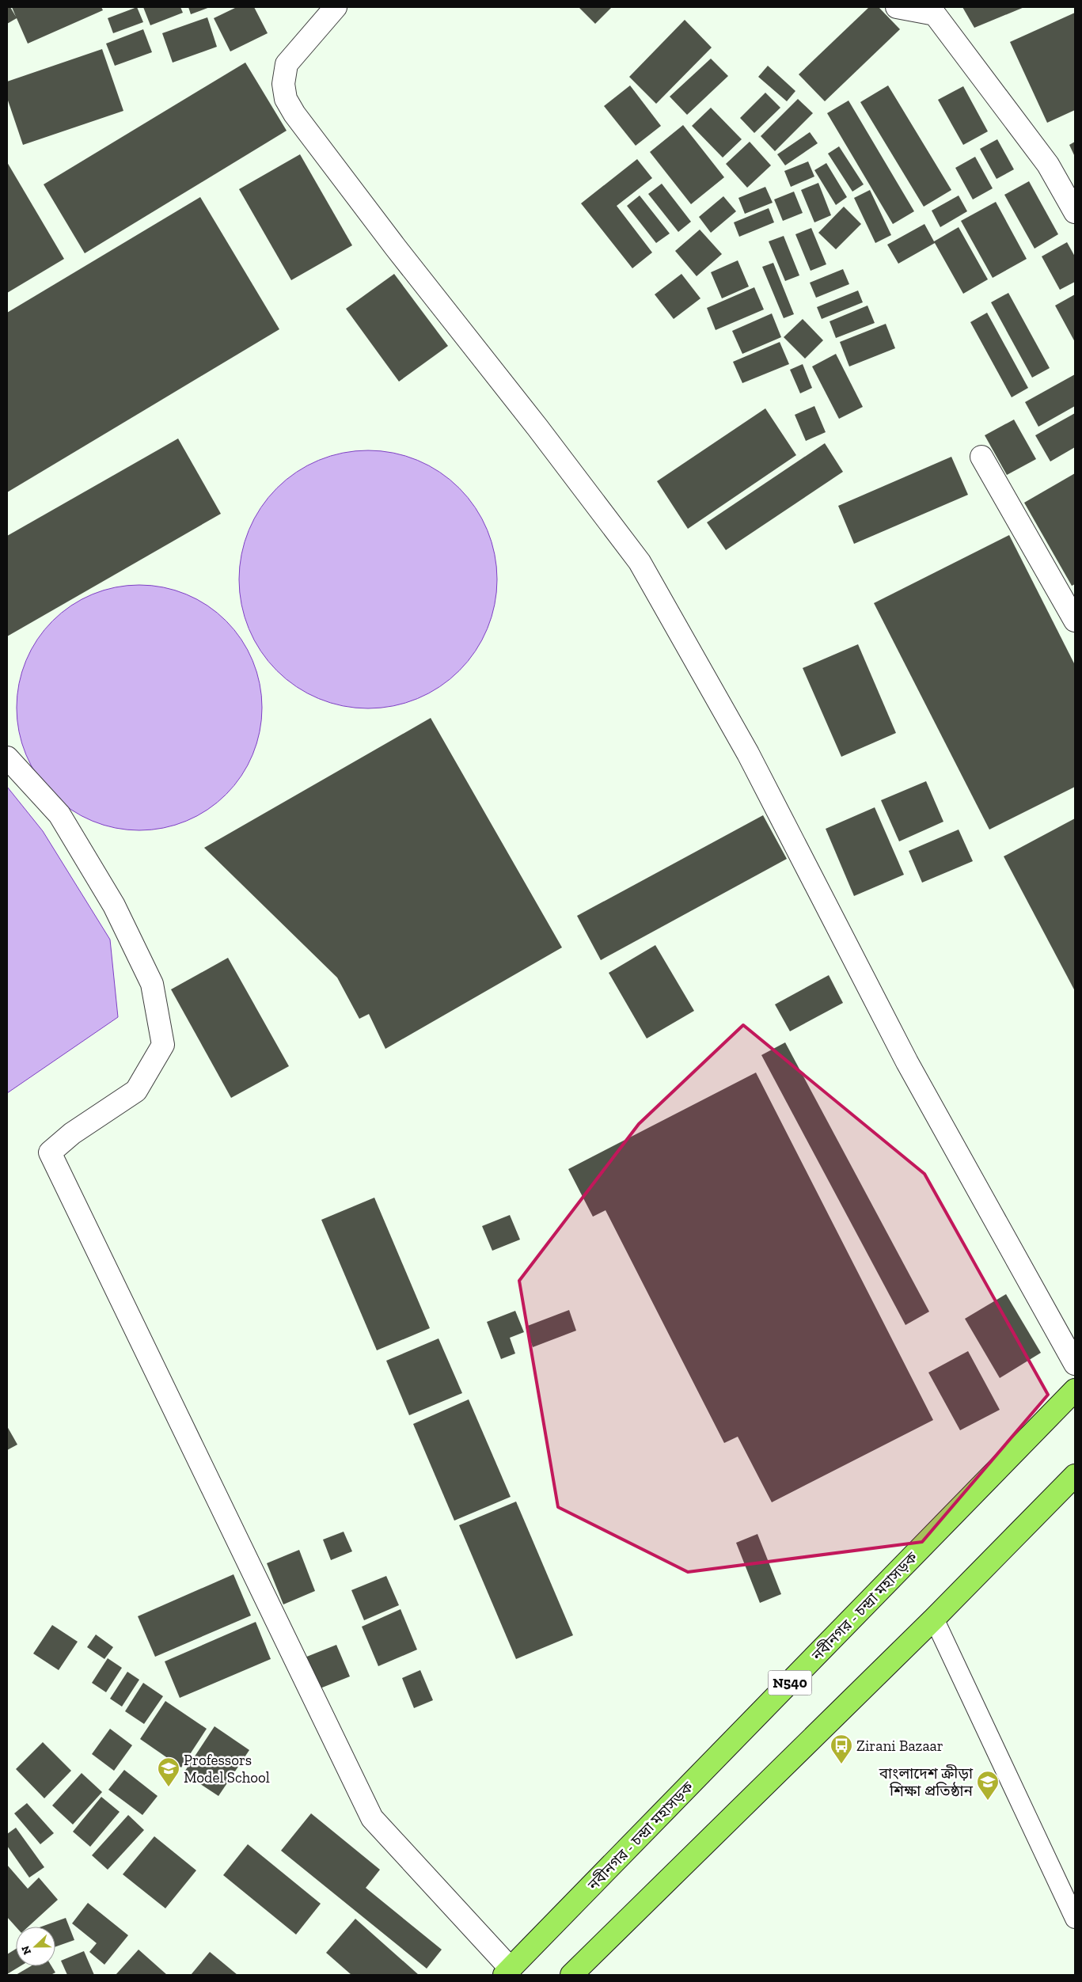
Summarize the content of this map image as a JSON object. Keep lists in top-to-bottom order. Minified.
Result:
{"streets":{"highway":["নবীনগর - চন্দ্রা মহাসড়ক","N540"]},"places":{"bus stop":["Zirani Bazaar"],"school or university":["Professors Model School","বাংলাদেশ ক্রীড়া শিক্ষা প্রতিষ্ঠান"]},"north":"left"}
